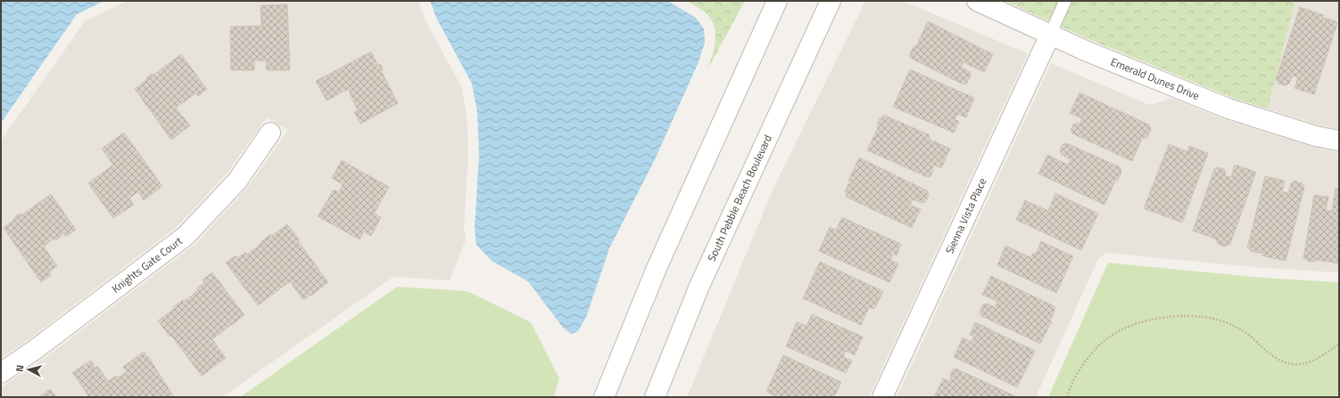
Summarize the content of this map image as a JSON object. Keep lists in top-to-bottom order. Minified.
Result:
{"streets":{"street":["Emerald Dunes Drive","South Pebble Beach Boulevard","Sienna Vista Place","Knights Gate Court"]},"crossings":[["Emerald Dunes Drive","Sienna Vista Place"]],"north":"left"}
